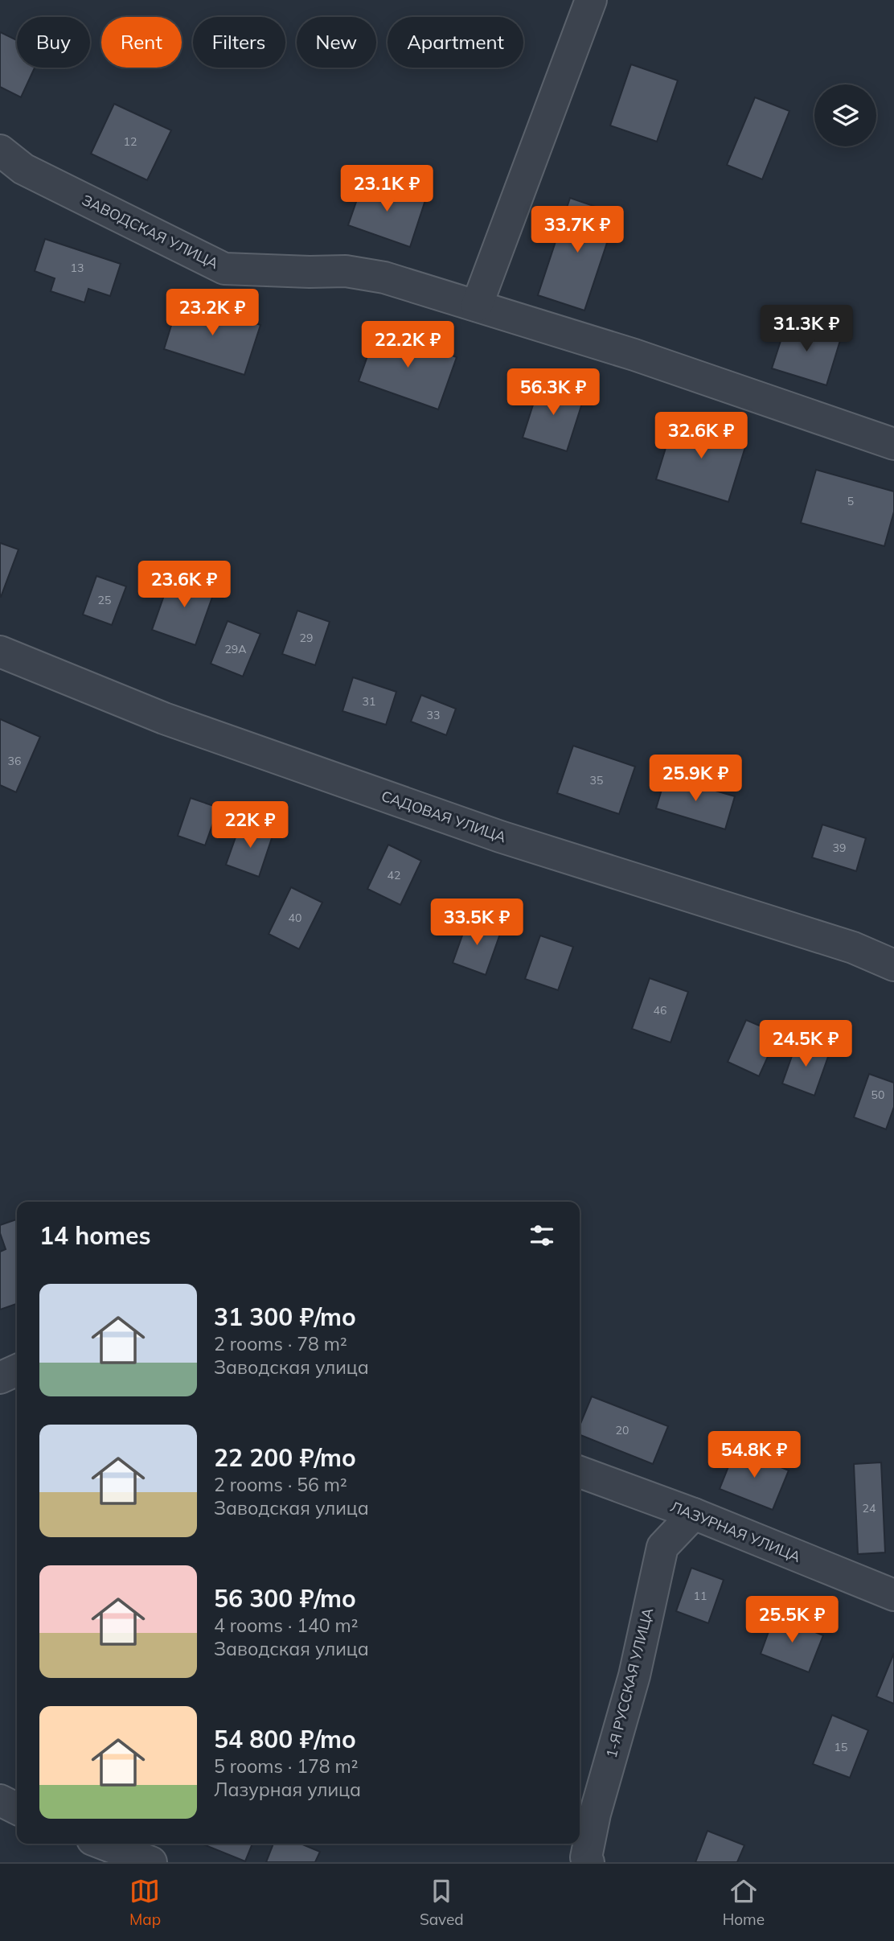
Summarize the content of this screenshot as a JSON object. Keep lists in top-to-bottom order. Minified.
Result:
{"streets":{"street":["ЗАВОДСКАЯ УЛИЦА","САДОВАЯ УЛИЦА","ЛАЗУРНАЯ УЛИЦА","1-Я РУССКАЯ УЛИЦА"]},"crossings":[["ЛАЗУРНАЯ УЛИЦА","1-Я РУССКАЯ УЛИЦА"]],"house_numbers":["12","13","5","25","29","29А","31","33","36","35","39","42","40","46","50","20","24","11","15"],"page":{"chip":["Buy","Rent","Filters","New","Apartment"],"price":["23.1K ₽","33.7K ₽","23.2K ₽","31.3K ₽","22.2K ₽","56.3K ₽","32.6K ₽","23.6K ₽","25.9K ₽","22K ₽","33.5K ₽","24.5K ₽","54.8K ₽","25.5K ₽"],"heading":"14 homes","list":[{"name":"31 300 ₽/mo","note":"2 rooms · 78 m² · Заводская улица"},{"name":"22 200 ₽/mo","note":"2 rooms · 56 m² · Заводская улица"},{"name":"56 300 ₽/mo","note":"4 rooms · 140 m² · Заводская улица"},{"name":"54 800 ₽/mo","note":"5 rooms · 178 m² · Лазурная улица"}],"tabs":["Map","Saved","Home"]}}
